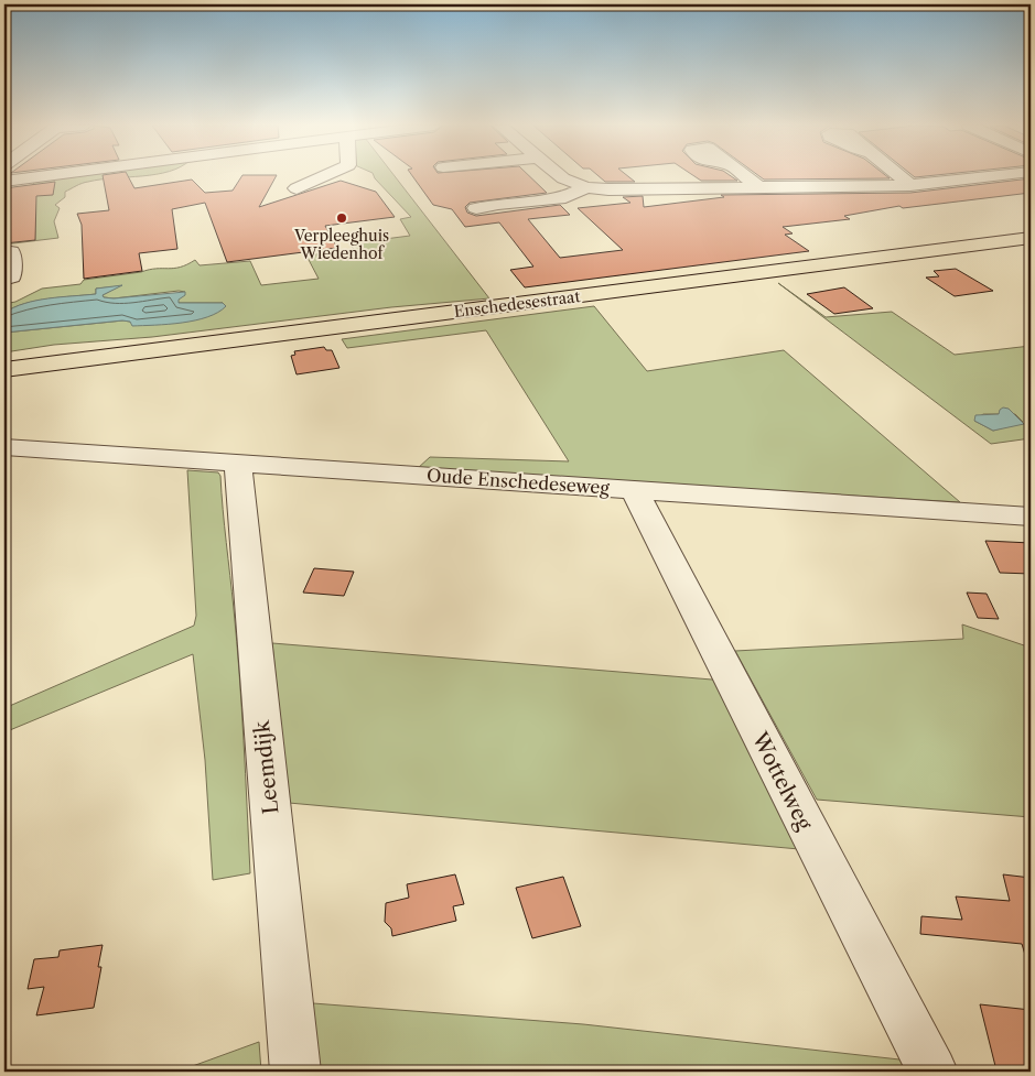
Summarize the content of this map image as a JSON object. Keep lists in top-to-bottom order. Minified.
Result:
{"streets":{"main road":["Enschedesestraat"],"street":["Oude Enschedeseweg","Leemdijk","Wottelweg"]},"crossings":[["Oude Enschedeseweg","Leemdijk"],["Oude Enschedeseweg","Wottelweg"]],"places":["Verpleeghuis Wiedenhof"]}
